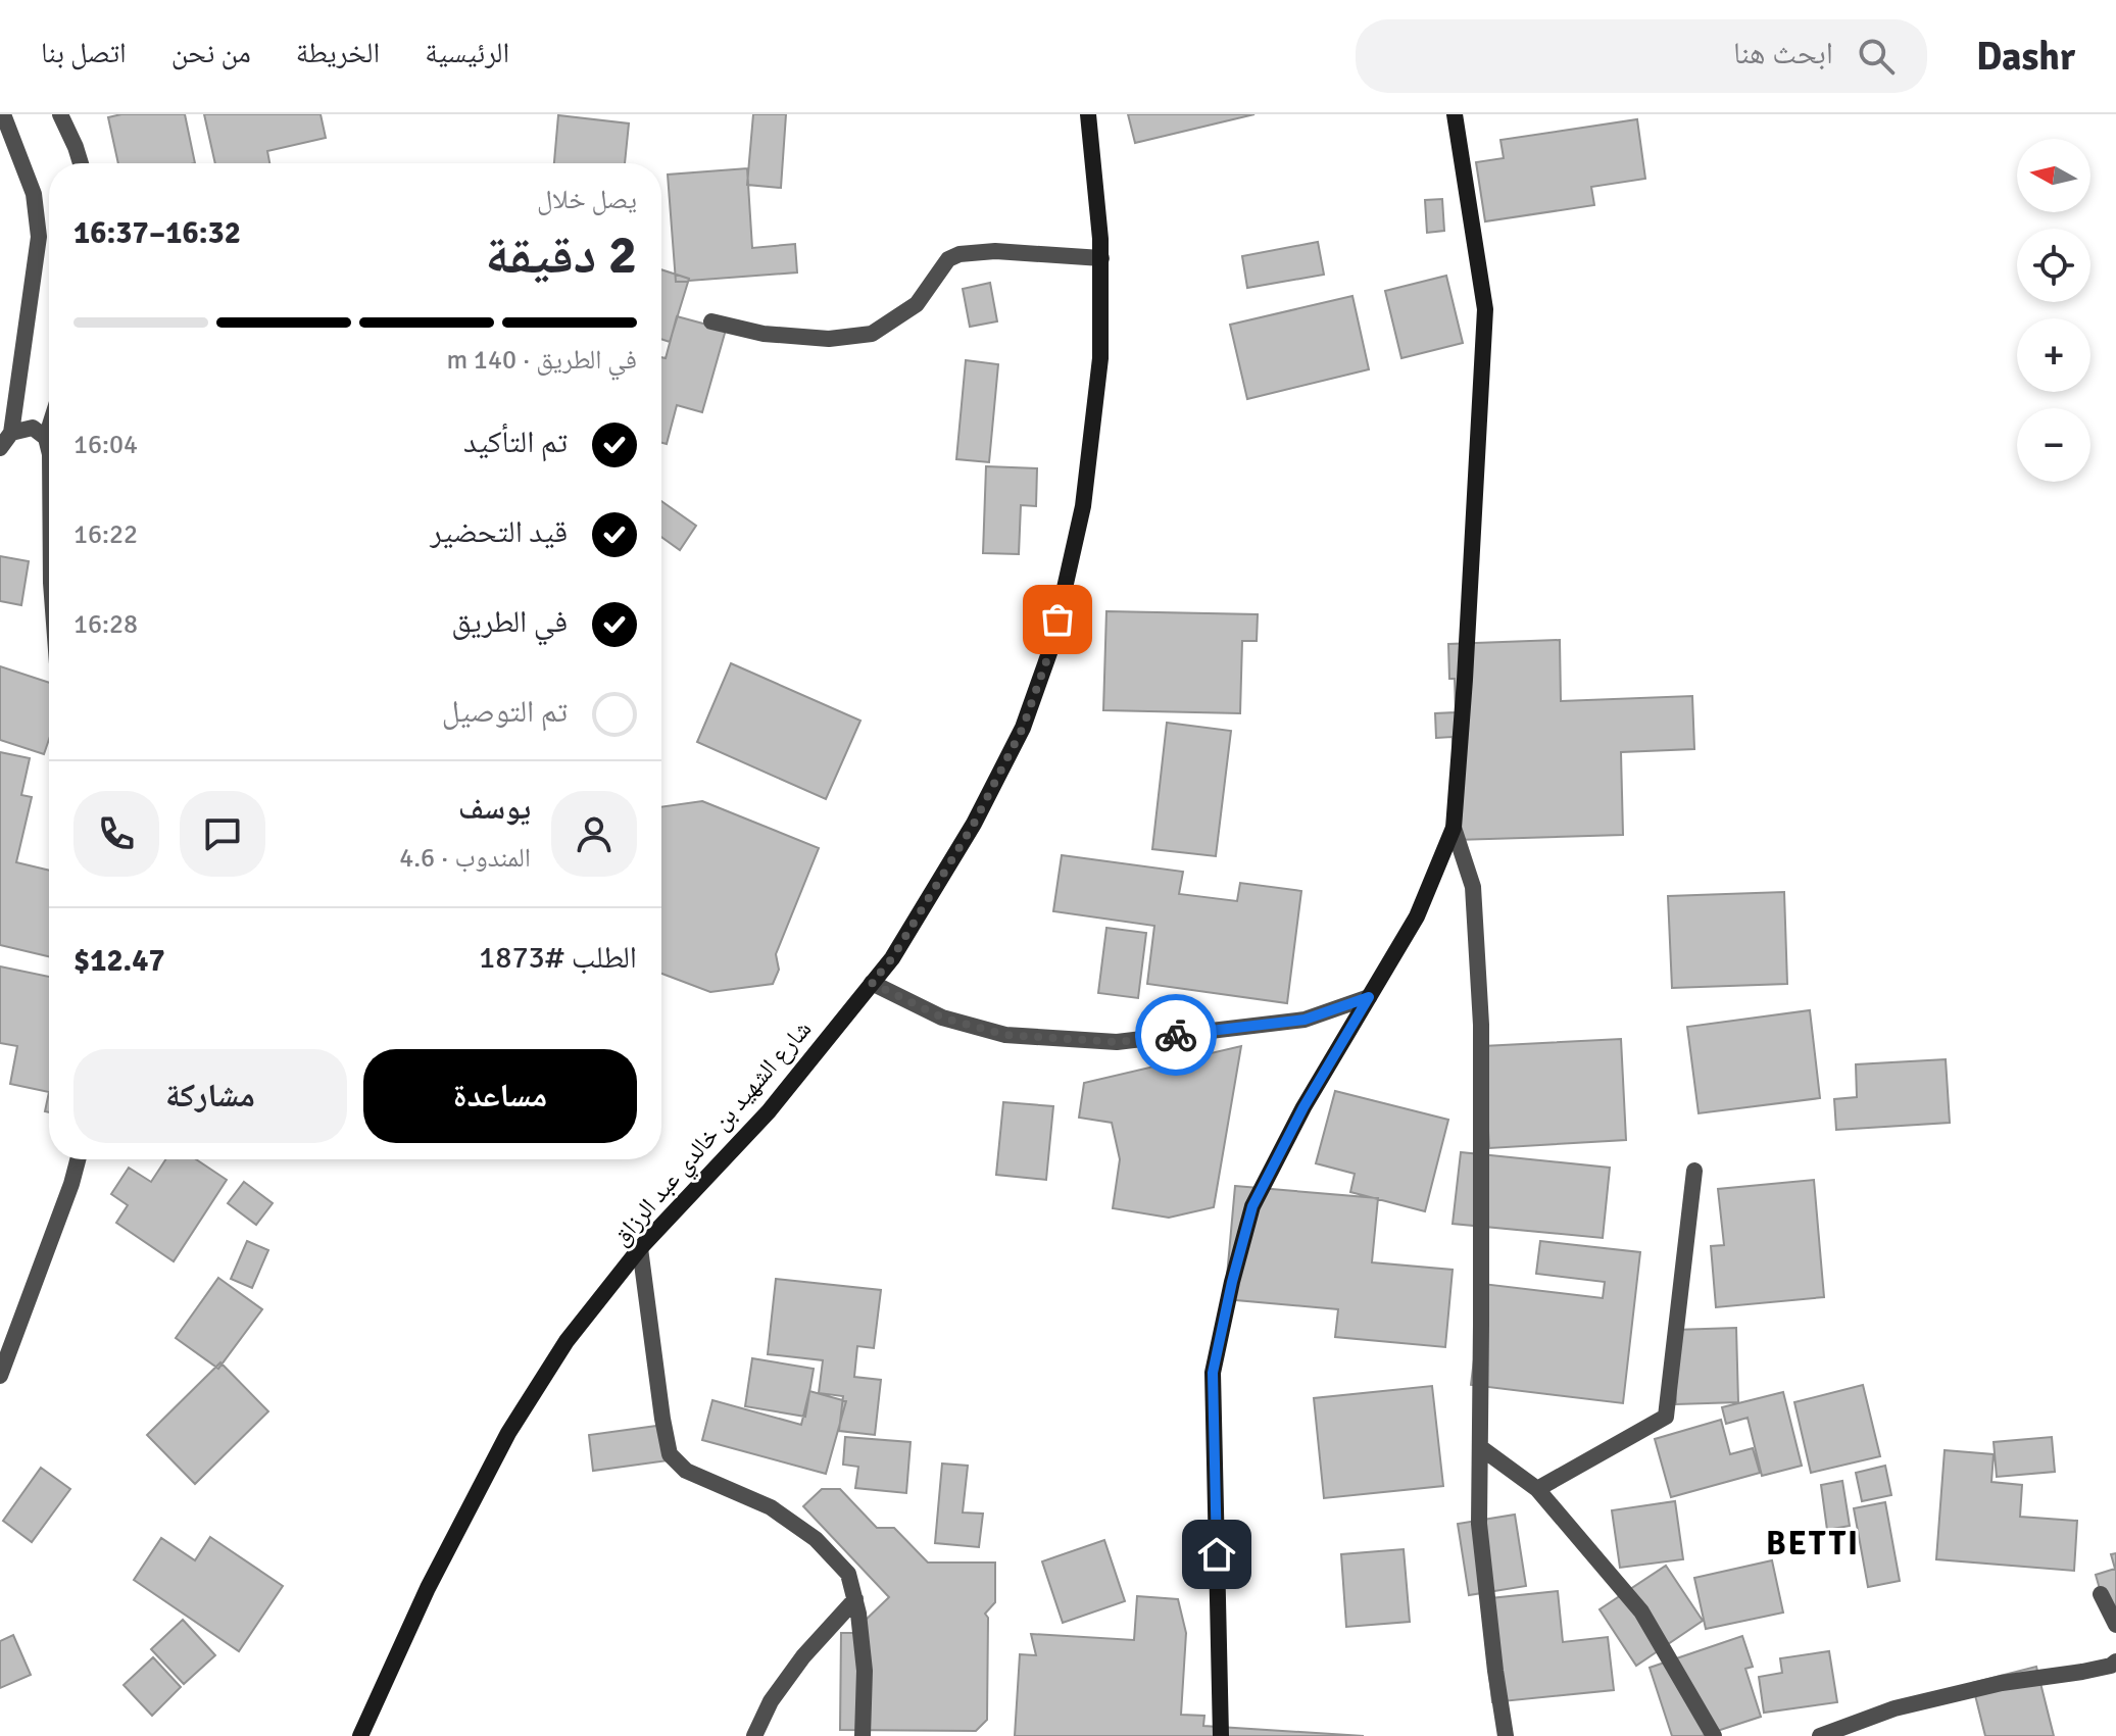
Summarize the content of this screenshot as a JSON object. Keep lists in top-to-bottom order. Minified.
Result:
{"streets":{"main road":["شارع الشهيد بن خالدي عبد الرزاق"]},"districts":["BETTI"],"north":"left","page":{"header":"Dashr","search":"ابحث هنا","nav":["الرئيسية","الخريطة","من نحن","اتصل بنا"],"map_buttons":["+","−"],"heading":["2 دقيقة","يصل خلال","16:32–16:37"],"panel":["يوسف","المندوب · 4.6","الطلب #1873","$12.47"],"bar":"في الطريق · 140 m","list":[["تم التأكيد","16:04"],["قيد التحضير","16:22"],["في الطريق","16:28"],"تم التوصيل"],"buttons":["مساعدة","مشاركة"]}}
